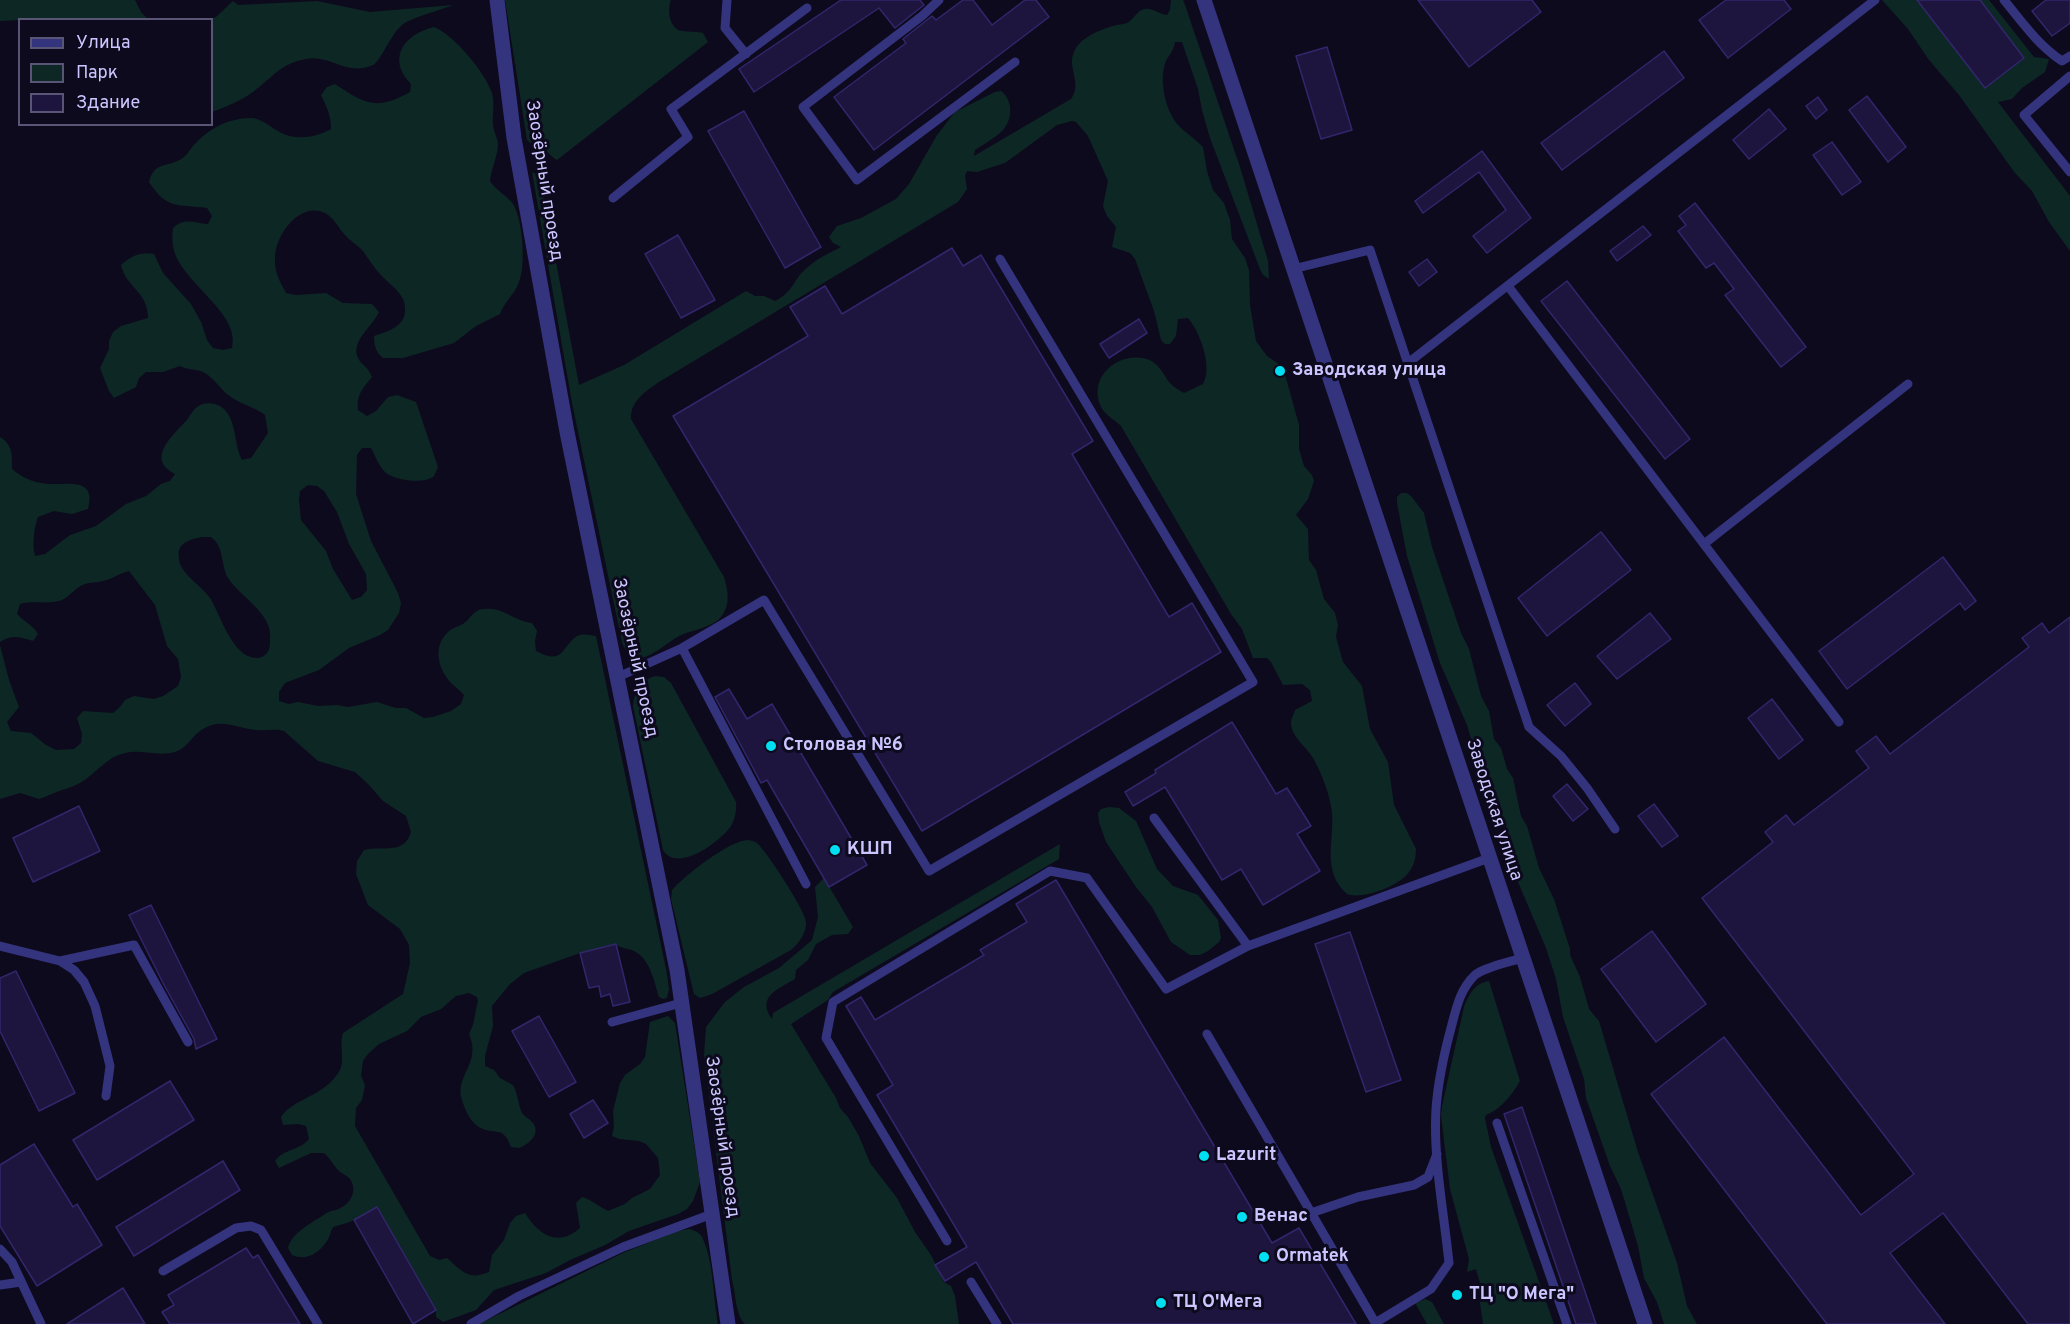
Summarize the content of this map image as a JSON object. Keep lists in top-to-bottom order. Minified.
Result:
{"streets":{"street":["Заозёрный проезд","Заводская улица"]},"places":["Заводская улица","Столовая №6","КШП","Lazurit","Венас","Ormatek","ТЦ \"О Мега\"","ТЦ О'Мега"],"legend":["Улица","Парк","Здание"]}
